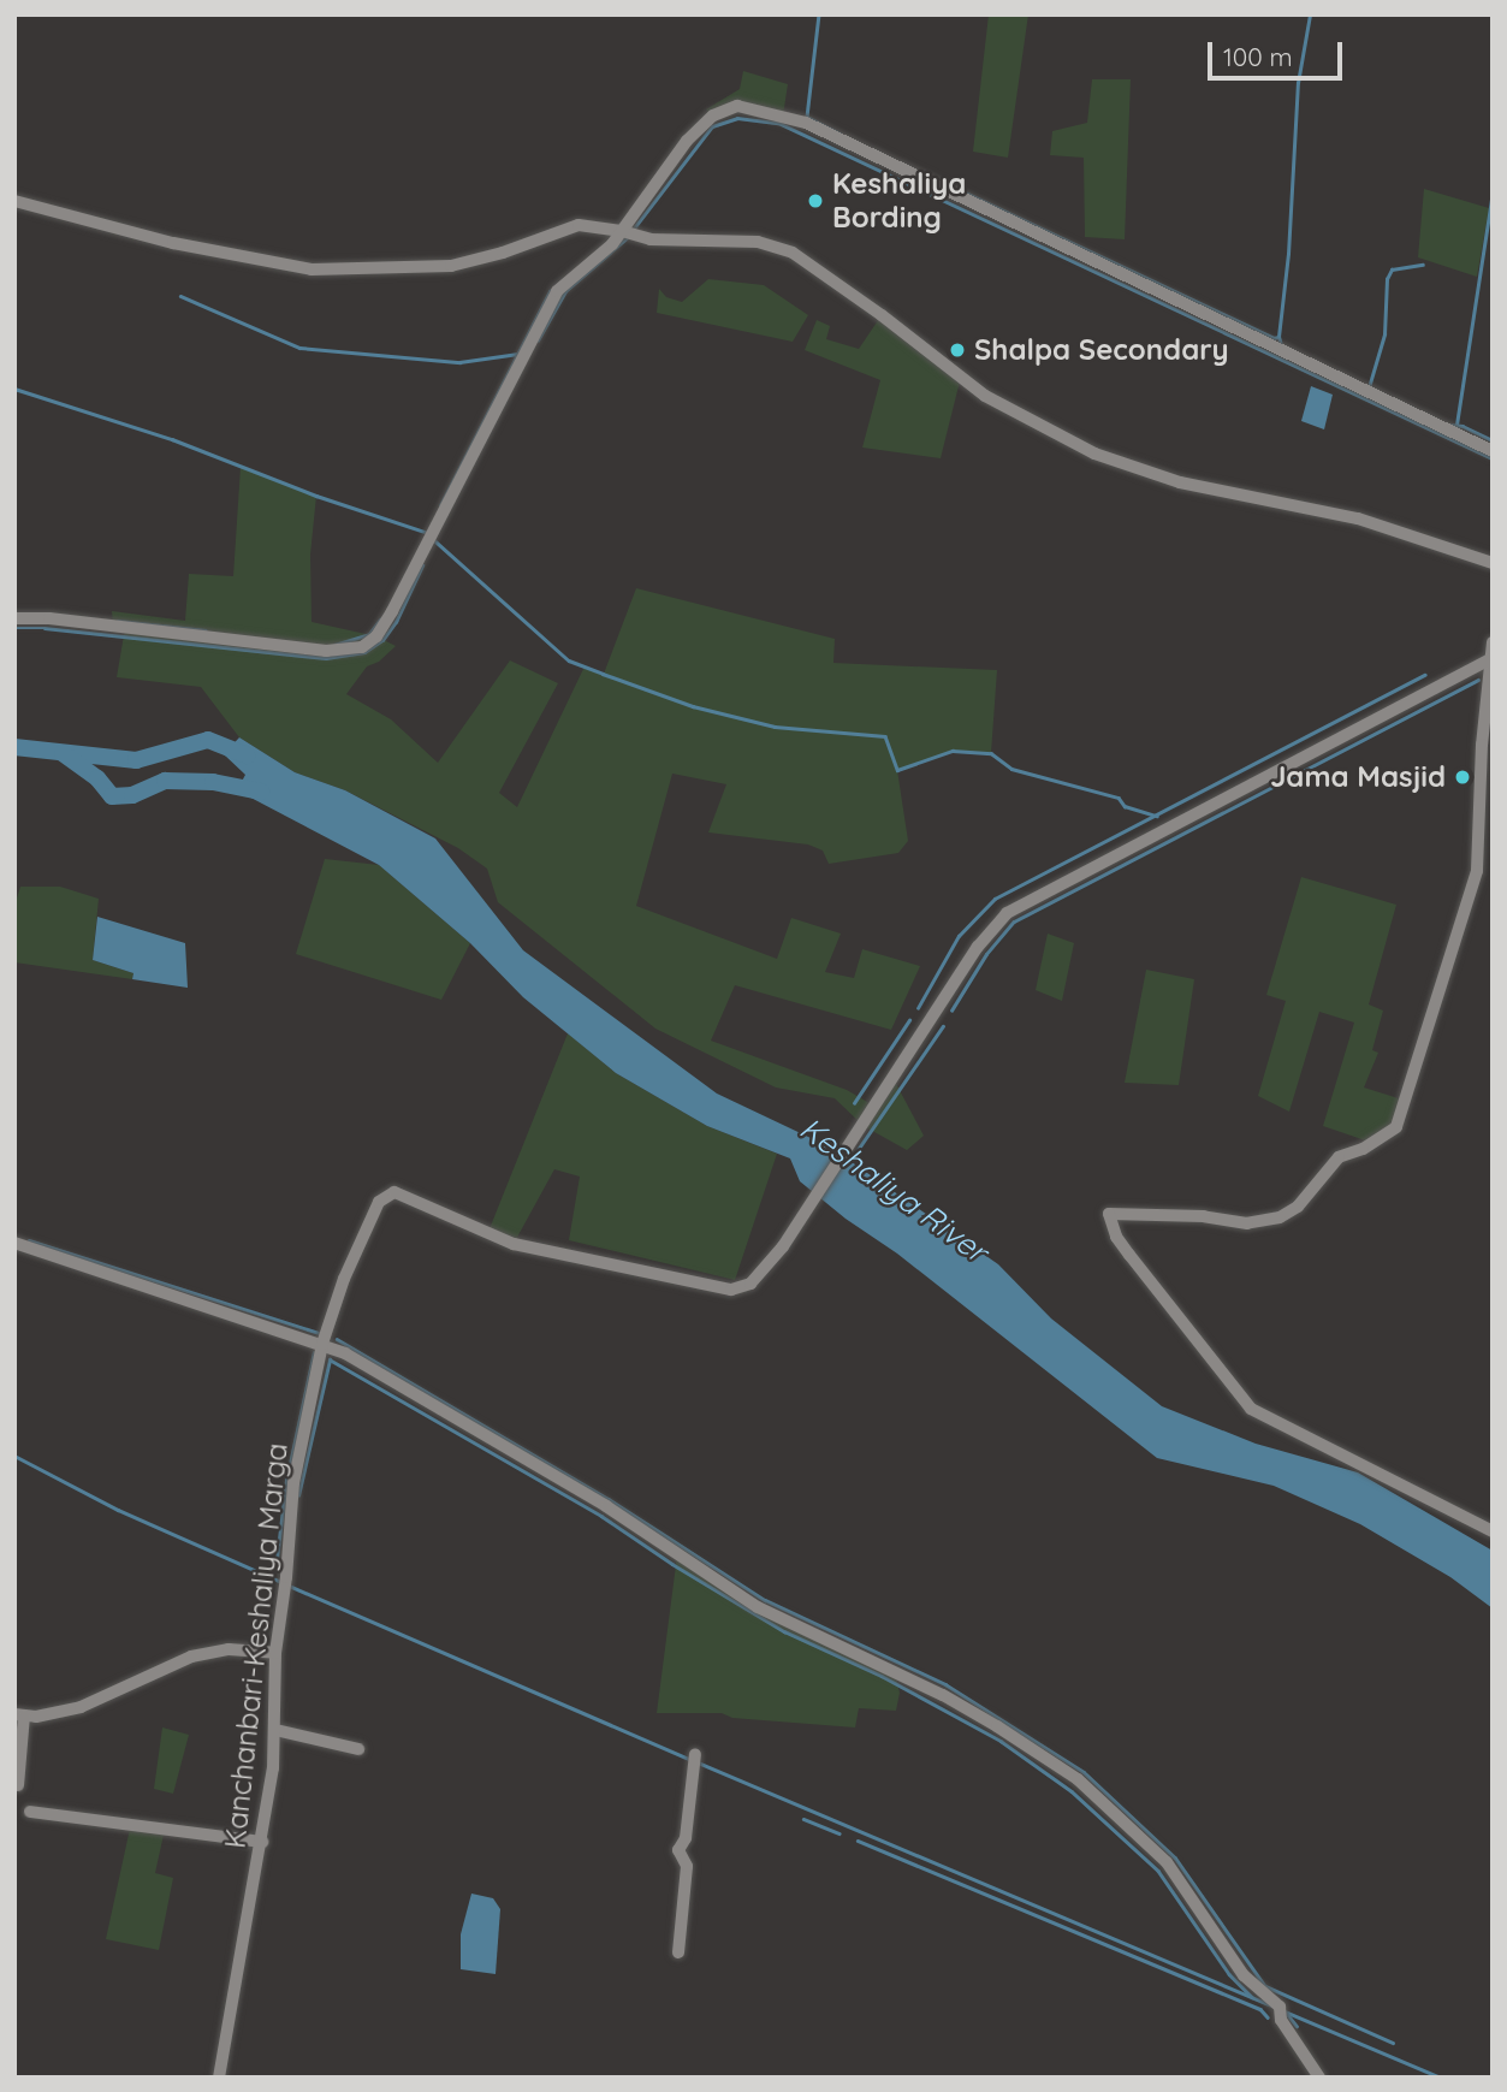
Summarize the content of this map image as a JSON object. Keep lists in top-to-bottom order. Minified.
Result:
{"streets":{"street":["Kanchanbari-Keshaliya Marga"]},"water":["Keshaliya River"],"places":["Keshaliya Bording","Shalpa Secondary","Jama Masjid"],"scale_bar":"100 m"}
